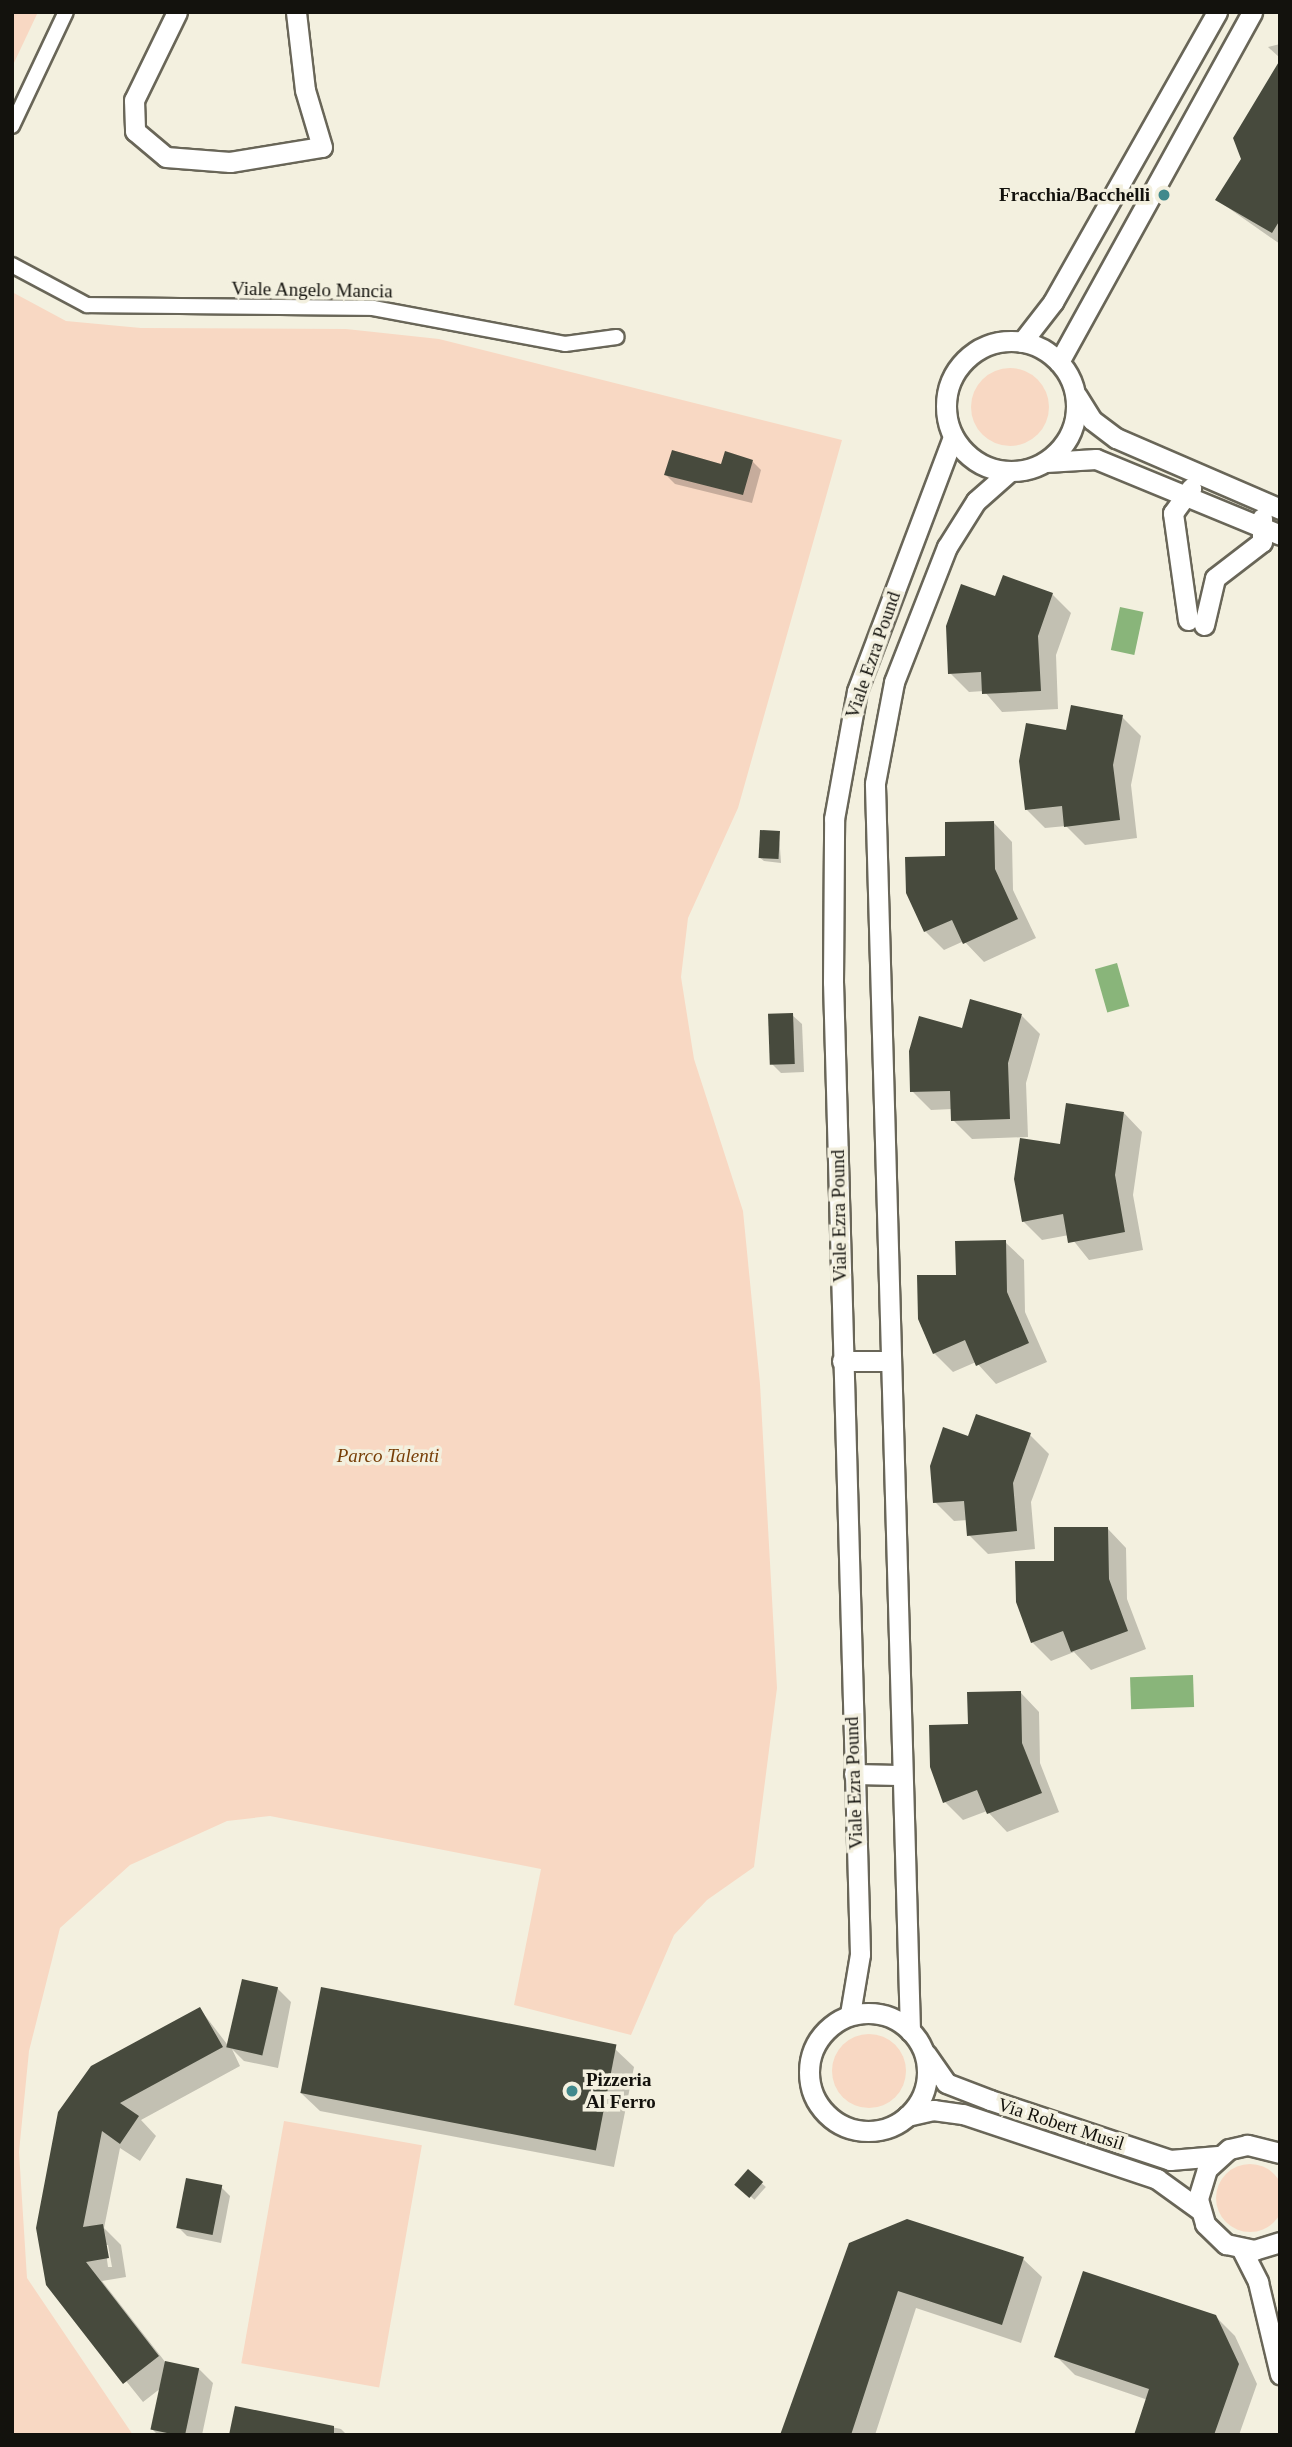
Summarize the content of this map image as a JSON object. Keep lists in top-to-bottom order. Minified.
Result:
{"streets":{"street":["Viale Angelo Mancia","Viale Ezra Pound","Via Robert Musil"]},"crossings":[["Viale Ezra Pound","Via Robert Musil"]],"parks":["Parco Talenti"],"places":["Fracchia/Bacchelli","Pizzeria Al Ferro"]}
